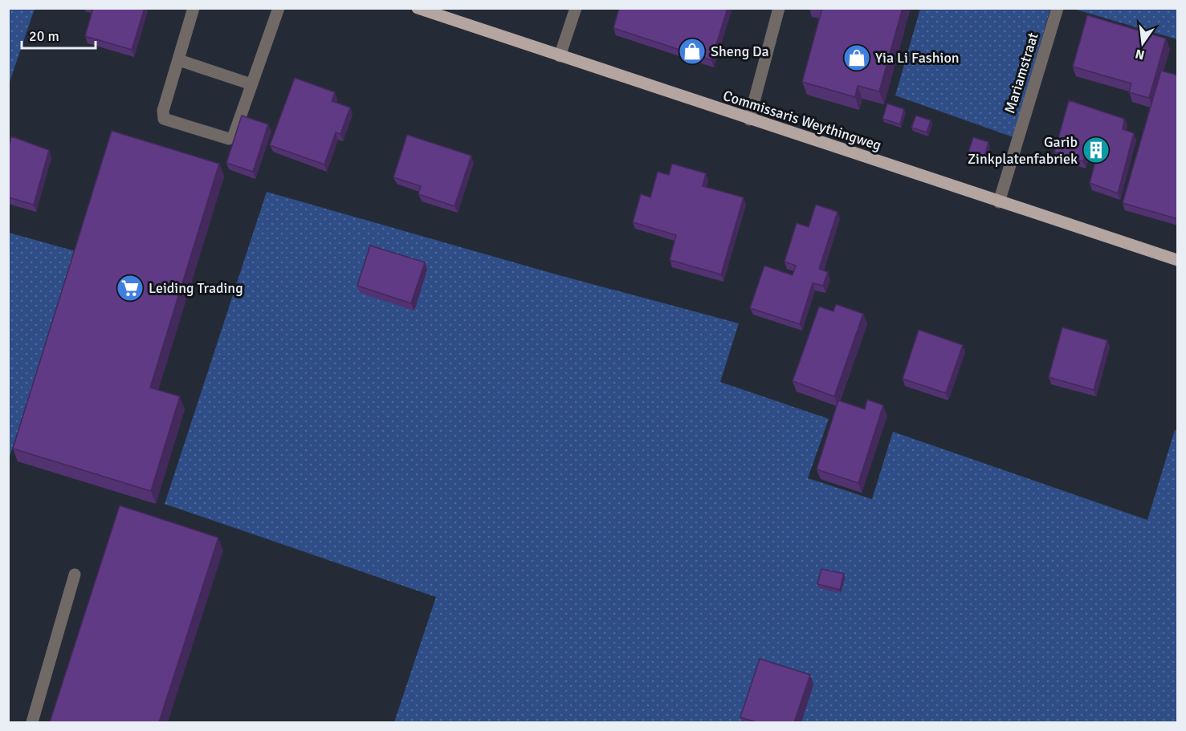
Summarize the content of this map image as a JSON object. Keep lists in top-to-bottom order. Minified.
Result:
{"streets":{"main road":["Commissaris Weythingweg"],"lane":["Mariamstraat"]},"crossings":[["Mariamstraat","Commissaris Weythingweg"]],"places":{"shop":["Sheng Da","Yia Li Fashion"],"building":["Garib Zinkplatenfabriek"],"supermarket":["Leiding Trading"]},"scale_bar":"20 m","north":"bottom"}
